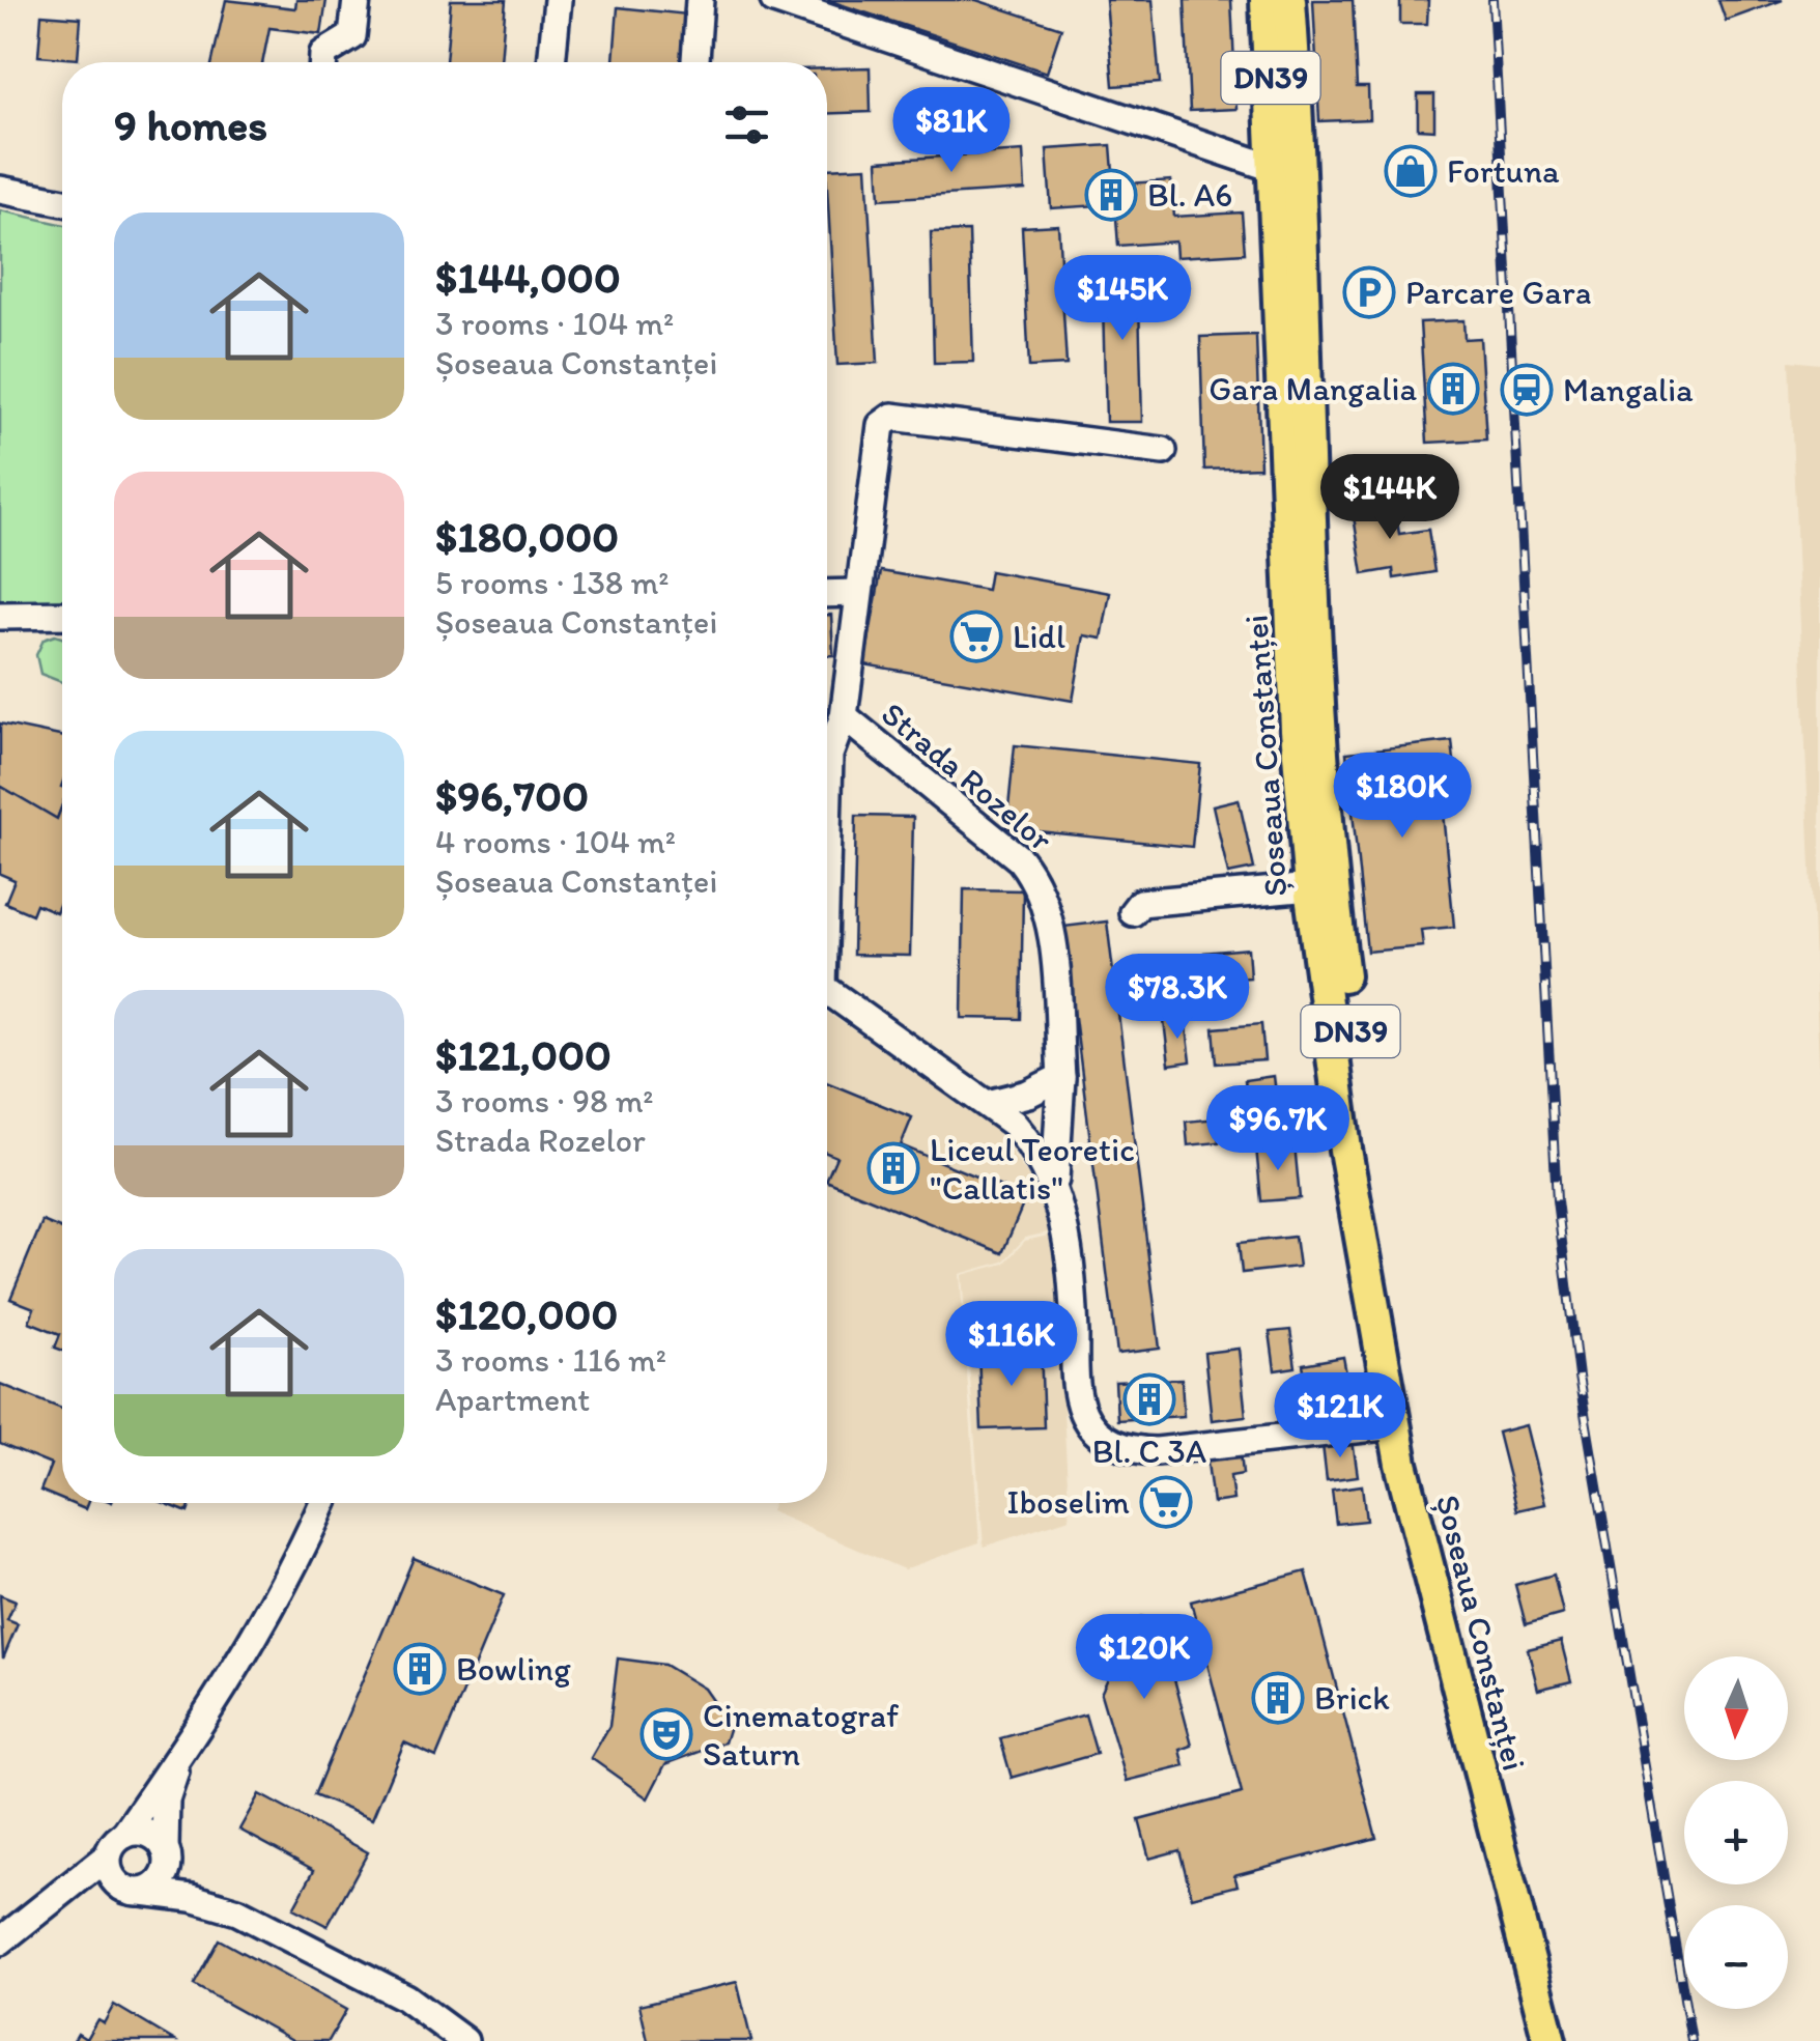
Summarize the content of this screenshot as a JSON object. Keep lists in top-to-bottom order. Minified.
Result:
{"streets":{"main road":["DN39","Șoseaua Constanței"],"street":["Strada Rozelor"]},"crossings":[["Șoseaua Constanței","Strada Rozelor"]],"places":{"shop":["Fortuna"],"building":["Bl. A6","Gara Mangalia","Liceul Teoretic \"Callatis\"","Bl. C 3A","Bowling","Brick"],"parking":["Parcare Gara"],"station":["Mangalia"],"supermarket":["Lidl","Iboselim"],"theatre":["Cinematograf Saturn"]},"north":"bottom","page":{"heading":"9 homes","price":["$81K","$145K","$144K","$180K","$78.3K","$96.7K","$116K","$121K","$120K"],"list":[{"name":"$144,000","note":"3 rooms · 104 m² · Șoseaua Constanței"},{"name":"$180,000","note":"5 rooms · 138 m² · Șoseaua Constanței"},{"name":"$96,700","note":"4 rooms · 104 m² · Șoseaua Constanței"},{"name":"$121,000","note":"3 rooms · 98 m² · Strada Rozelor"},{"name":"$120,000","note":"3 rooms · 116 m² · Apartment"}],"map_buttons":["+","−"]}}
